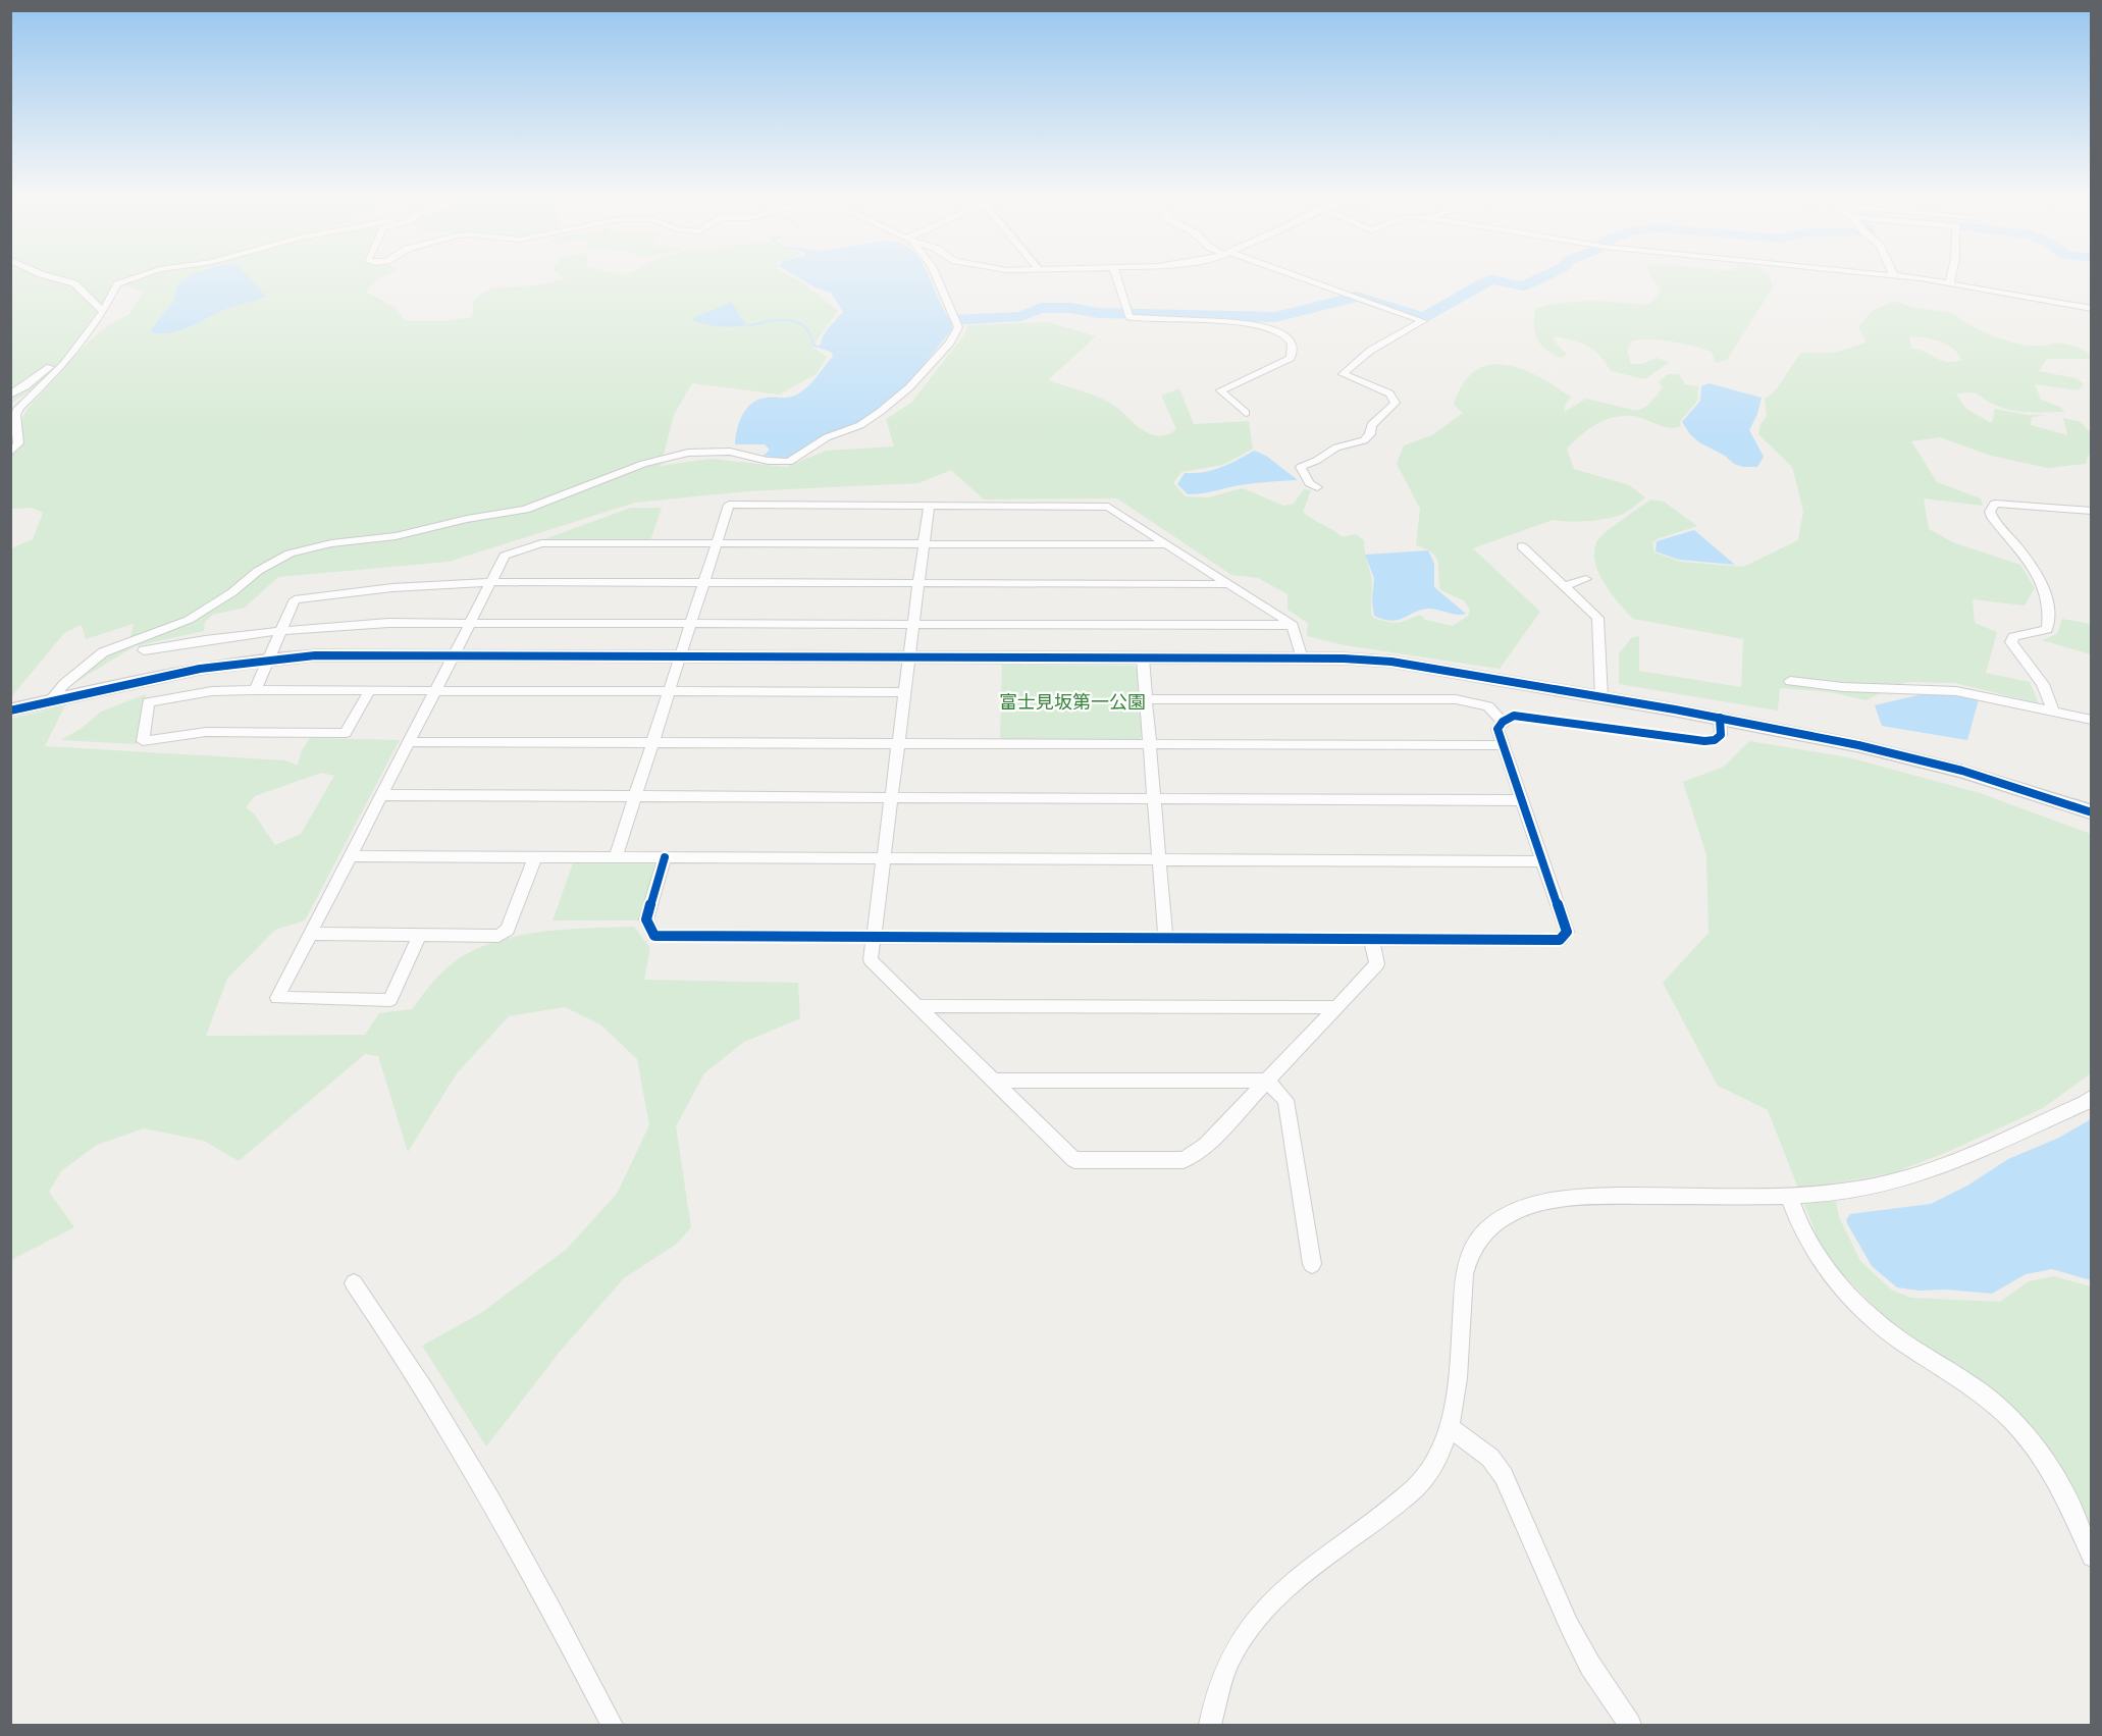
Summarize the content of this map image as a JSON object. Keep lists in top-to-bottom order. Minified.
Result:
{"parks":["富士見坂第一公園"]}
